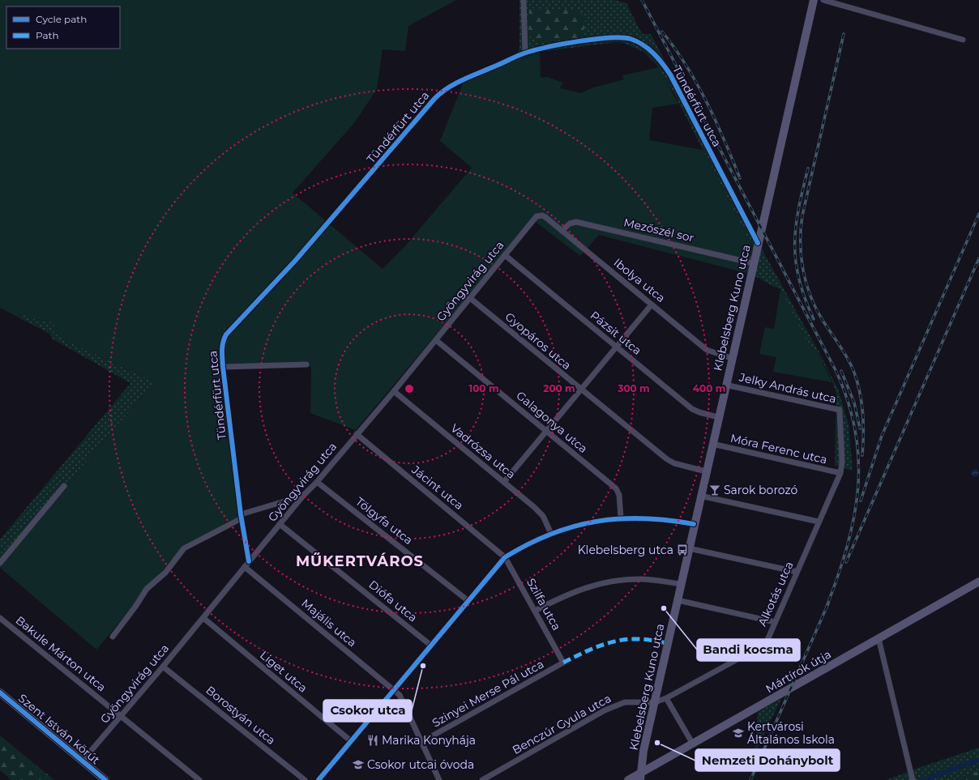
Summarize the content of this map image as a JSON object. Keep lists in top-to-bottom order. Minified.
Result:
{"streets":{"street":["Tündérfürt utca","Mezőszél sor","Ibolya utca","Gyöngyvirág utca","Klebelsberg Kuno utca","Pázsit utca","Gyopáros utca","Jelky András utca","Galagonya utca","Móra Ferenc utca","Vadrózsa utca","Jácint utca","Tölgyfa utca","Alkotás utca","Diófa utca","Szilfa utca","Majális utca","Bakule Márton utca","Liget utca","Mártírok útja","Szinyei Merse Pál utca","Borostyán utca","Benczúr Gyula utca","Szent István körút"]},"crossings":[["Tündérfürt utca","Gyöngyvirág utca"],["Tündérfürt utca","Klebelsberg Kuno utca"],["Mezőszél sor","Ibolya utca"],["Mezőszél sor","Klebelsberg Kuno utca"],["Ibolya utca","Gyöngyvirág utca"],["Ibolya utca","Klebelsberg Kuno utca"],["Gyöngyvirág utca","Pázsit utca"],["Gyöngyvirág utca","Gyopáros utca"],["Gyöngyvirág utca","Galagonya utca"],["Gyöngyvirág utca","Vadrózsa utca"],["Gyöngyvirág utca","Jácint utca"],["Gyöngyvirág utca","Tölgyfa utca"],["Gyöngyvirág utca","Diófa utca"],["Gyöngyvirág utca","Majális utca"],["Gyöngyvirág utca","Bakule Márton utca"],["Gyöngyvirág utca","Liget utca"],["Gyöngyvirág utca","Borostyán utca"],["Gyöngyvirág utca","Szent István körút"],["Klebelsberg Kuno utca","Pázsit utca"],["Klebelsberg Kuno utca","Gyopáros utca"],["Klebelsberg Kuno utca","Jelky András utca"],["Klebelsberg Kuno utca","Móra Ferenc utca"],["Klebelsberg Kuno utca","Alkotás utca"],["Klebelsberg Kuno utca","Mártírok útja"],["Klebelsberg Kuno utca","Benczúr Gyula utca"],["Jelky András utca","Móra Ferenc utca"],["Jelky András utca","Alkotás utca"],["Móra Ferenc utca","Alkotás utca"],["Jácint utca","Szilfa utca"],["Alkotás utca","Benczúr Gyula utca"],["Szilfa utca","Szinyei Merse Pál utca"],["Majális utca","Szinyei Merse Pál utca"]],"districts":["MŰKERTVÁROS"],"places":{"bar":["Sarok borozó"],"bus stop":["Klebelsberg utca"],"other":["Bandi kocsma","Csokor utca","Nemzeti Dohánybolt"],"school or university":["Kertvárosi Általános Iskola","Csokor utcai óvoda"],"restaurant":["Marika Konyhája"]},"legend":["Cycle path","Path"],"rings":["100 m","200 m","300 m","400 m"]}
